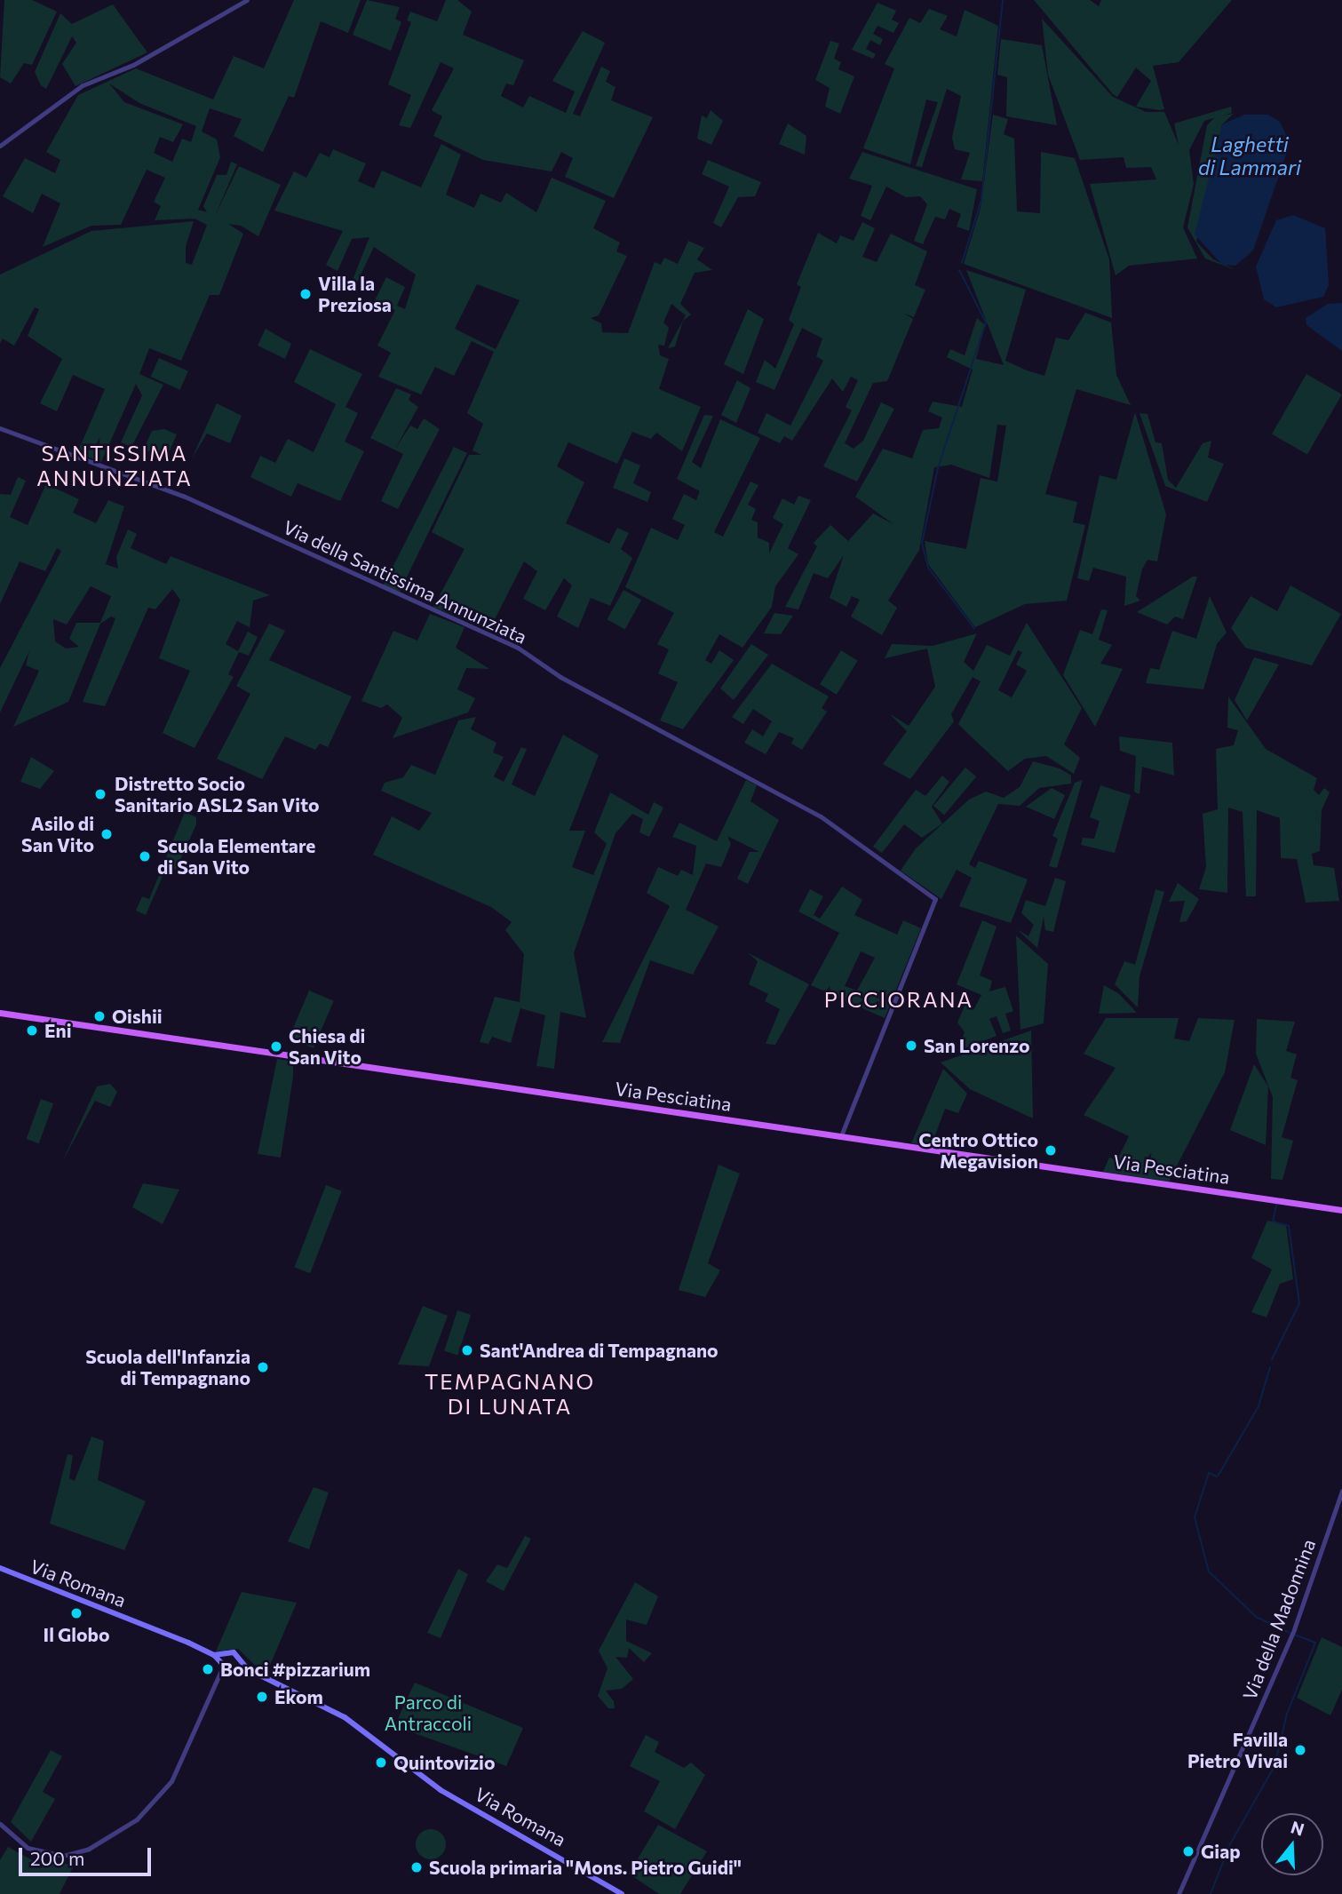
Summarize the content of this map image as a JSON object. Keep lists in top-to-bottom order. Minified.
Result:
{"streets":{"main road":["Via Pesciatina","Via Romana"],"street":["Via della Santissima Annunziata","Via della Madonnina"]},"crossings":[["Via della Santissima Annunziata","Via Pesciatina"]],"districts":["SANTISSIMA ANNUNZIATA","PICCIORANA","TEMPAGNANO DI LUNATA"],"water":["Laghetti di Lammari"],"parks":["Parco di Antraccoli"],"places":["Villa la Preziosa","Distretto Socio Sanitario ASL2 San Vito","Asilo di San Vito","Scuola Elementare di San Vito","Oishii","Eni","San Lorenzo","Chiesa di San Vito","Centro Ottico Megavision","Sant'Andrea di Tempagnano","Scuola dell'Infanzia di Tempagnano","Il Globo","Bonci #pizzarium","Ekom","Favilla Pietro Vivai","Quintovizio","Giap","Scuola primaria \"Mons. Pietro Guidi\""],"scale_bar":"200 m","north":"top"}
